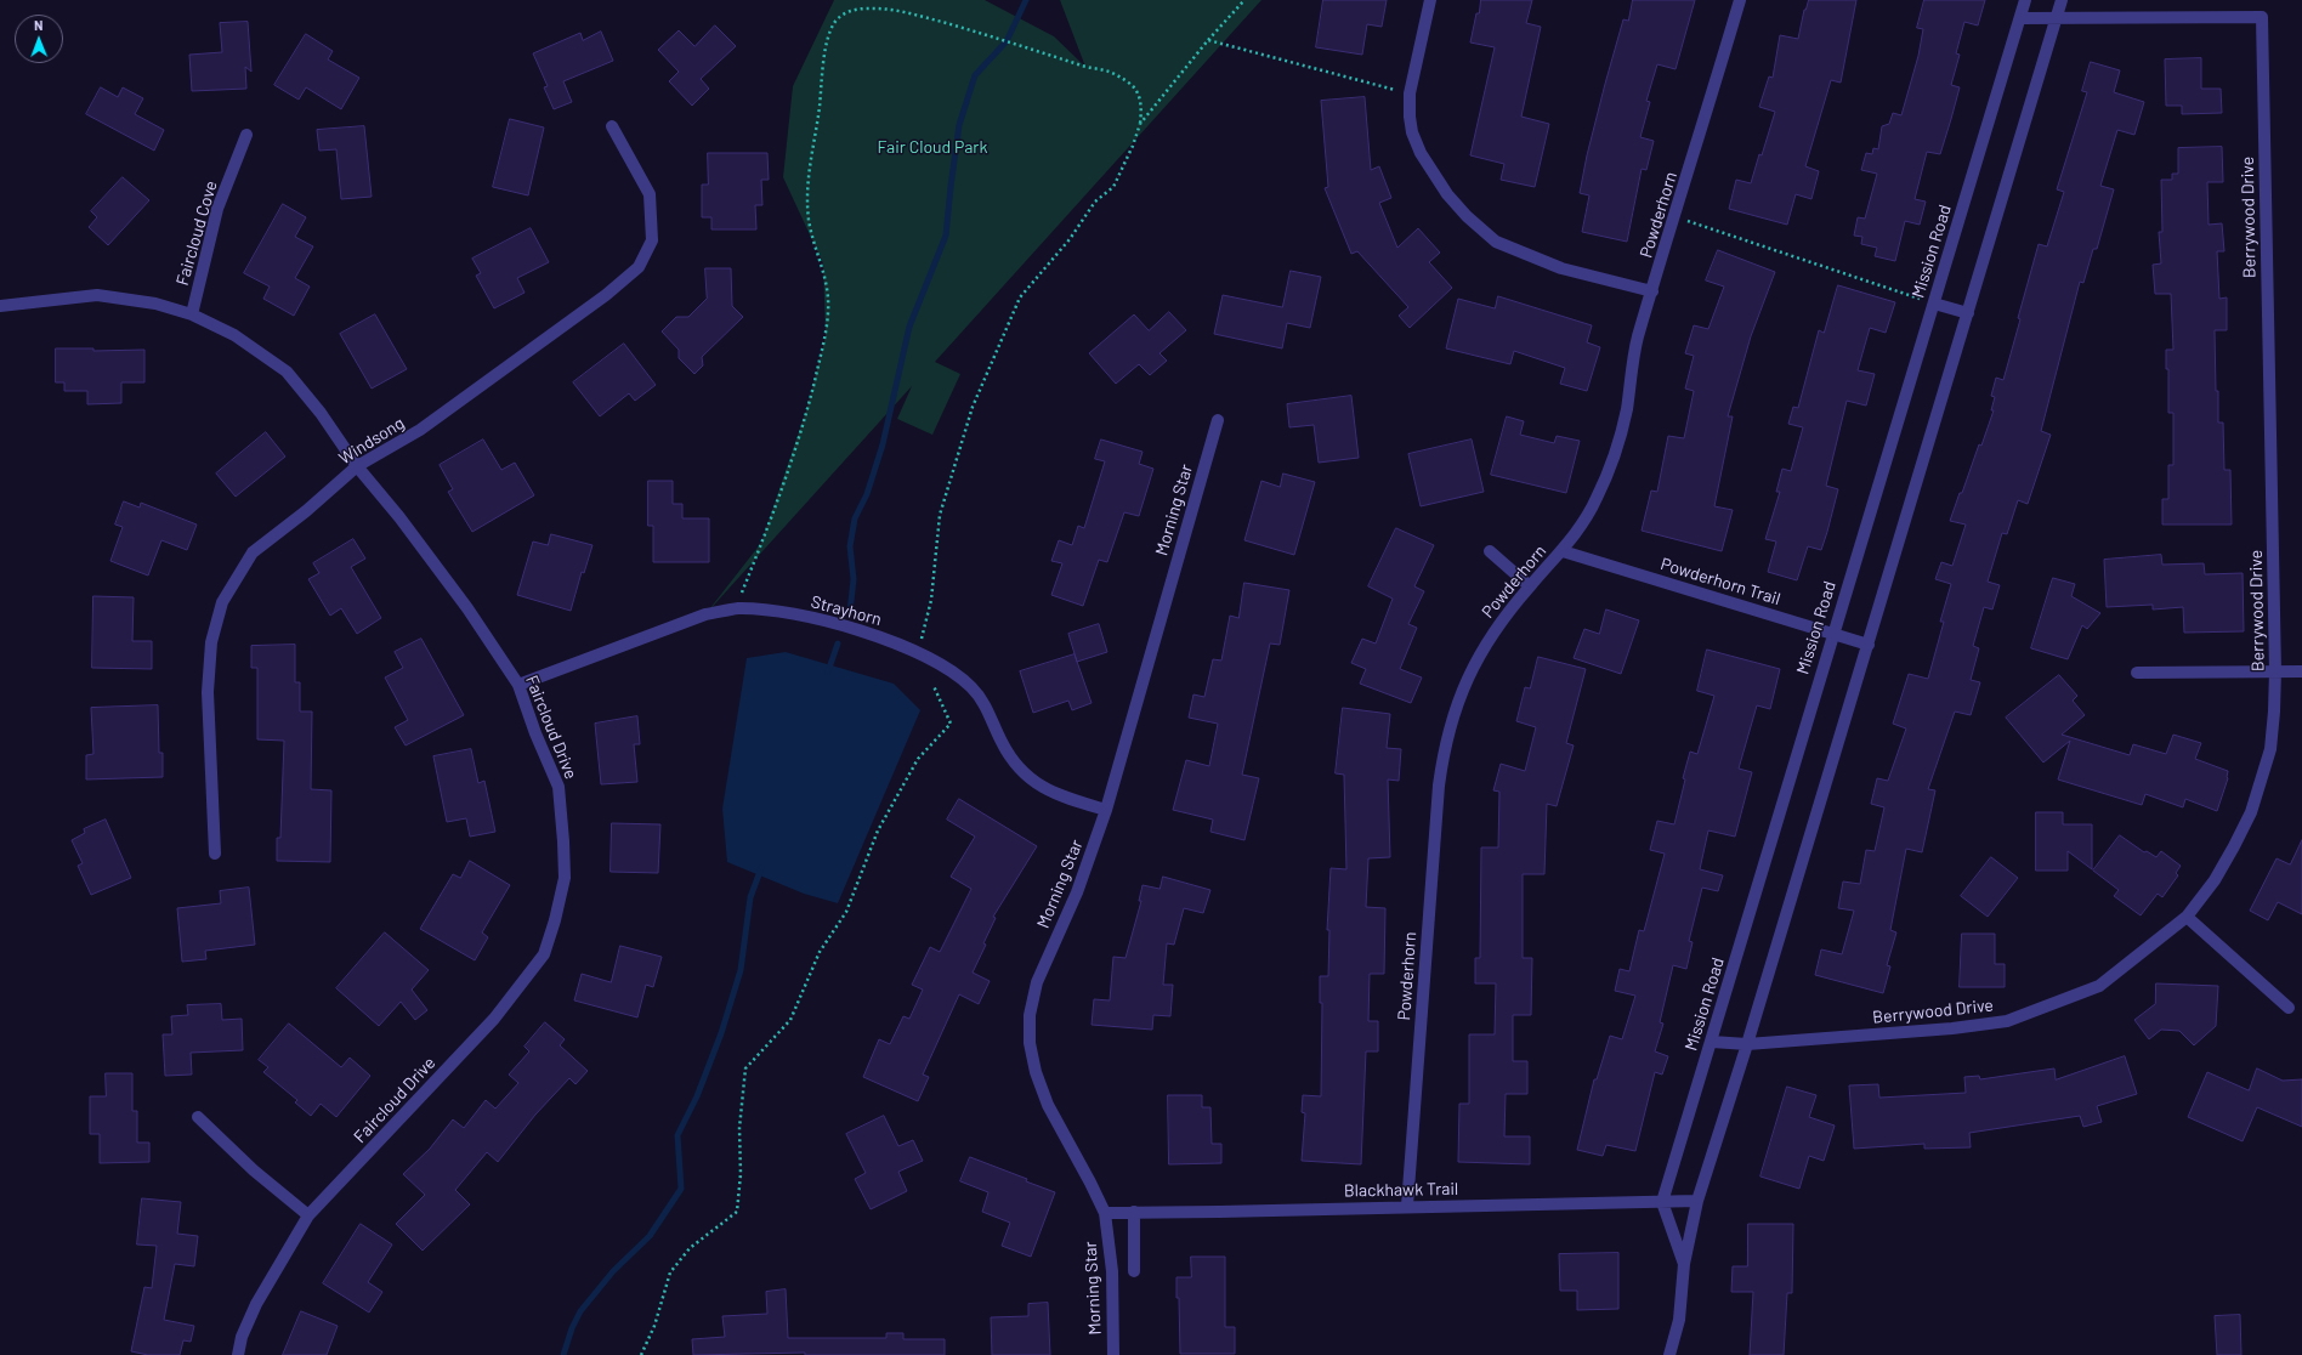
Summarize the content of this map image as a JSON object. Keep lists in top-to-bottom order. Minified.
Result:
{"streets":{"street":["Powderhorn","Berrywood Drive","Faircloud Cove","Mission Road","Windsong","Morning Star","Powderhorn Trail","Strayhorn","Faircloud Drive","Blackhawk Trail"]},"crossings":[["Powderhorn","Powderhorn Trail"],["Powderhorn","Blackhawk Trail"],["Berrywood Drive","Mission Road"],["Faircloud Cove","Faircloud Drive"],["Mission Road","Powderhorn Trail"],["Mission Road","Blackhawk Trail"],["Windsong","Faircloud Drive"],["Morning Star","Strayhorn"],["Morning Star","Blackhawk Trail"],["Strayhorn","Faircloud Drive"]],"parks":["Fair Cloud Park"],"north":"top"}
